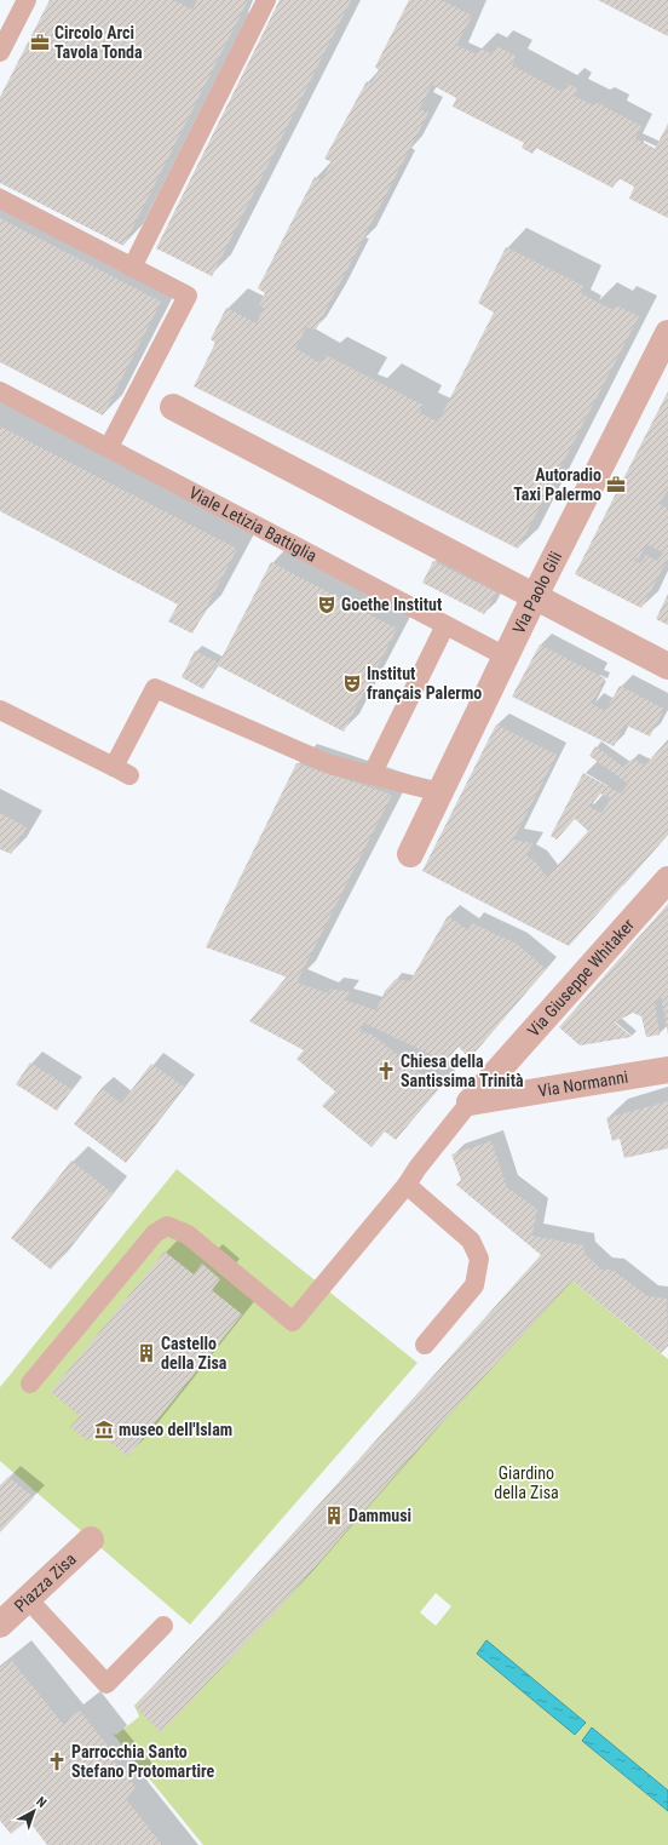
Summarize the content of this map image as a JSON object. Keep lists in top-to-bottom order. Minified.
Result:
{"streets":{"street":["Via Paolo Gili","Via Giuseppe Whitaker","Via Normanni","Piazza Zisa"],"lane":["Viale Letizia Battiglia"]},"crossings":[["Viale Letizia Battiglia","Via Paolo Gili"],["Via Giuseppe Whitaker","Via Normanni"]],"parks":["Giardino della Zisa"],"places":{"office":["Circolo Arci Tavola Tonda","Autoradio Taxi Palermo"],"theatre":["Goethe Institut","Institut français Palermo"],"church":["Chiesa della Santissima Trinità","Parrocchia Santo Stefano Protomartire"],"building":["Castello della Zisa","Dammusi"],"museum":["museo dell'Islam"]},"north":"top right"}
